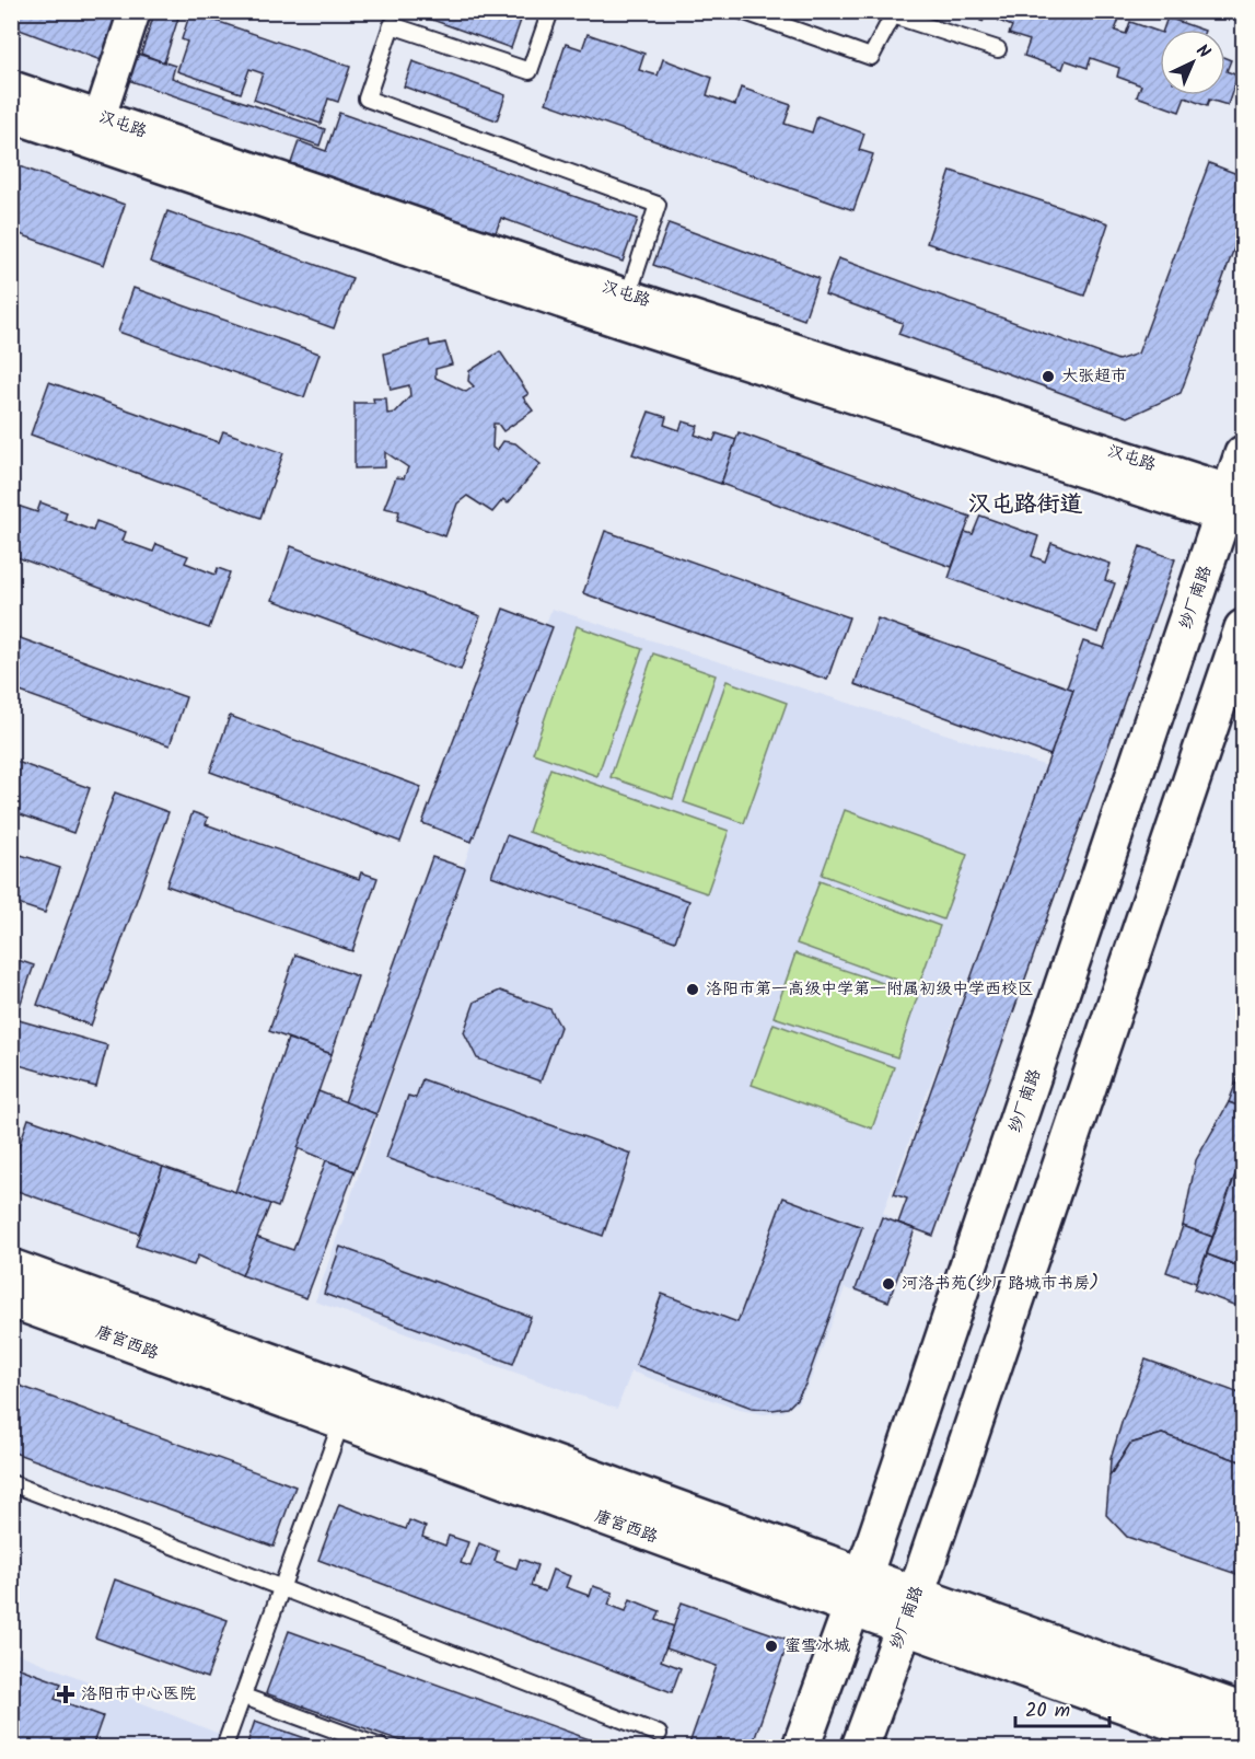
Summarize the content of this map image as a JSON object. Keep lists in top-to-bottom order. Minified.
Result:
{"streets":{"main road":["纱厂南路","唐宫西路"],"street":["汉屯路"]},"crossings":[["汉屯路","纱厂南路"],["纱厂南路","唐宫西路"]],"districts":["汉屯路街道"],"places":{"other":["大张超市","洛阳市第一高级中学第一附属初级中学西校区","河洛书苑(纱厂路城市书房)","蜜雪冰城"],"health":["洛阳市中心医院"]},"scale_bar":"20 m","north":"top right"}
